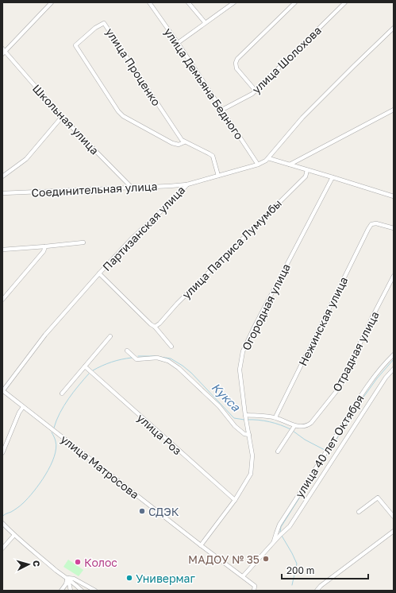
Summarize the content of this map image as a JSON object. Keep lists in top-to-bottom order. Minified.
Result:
{"streets":{"street":["улица Шолохова","улица Проценко","улица Демьяна Бедного","Школьная улица","Соединительная улица","Партизанская улица","улица Патриса Лумумбы","Огородная улица","Нежинская улица","Отрадная улица","улица Роз","улица 40 лет Октября","улица Матросова"]},"crossings":[["улица Шолохова","улица Демьяна Бедного"],["улица Проценко","Партизанская улица"],["улица Демьяна Бедного","Партизанская улица"],["Школьная улица","Соединительная улица"],["Соединительная улица","Партизанская улица"],["Партизанская улица","улица Матросова"],["Огородная улица","улица Роз"],["Огородная улица","улица Матросова"],["улица 40 лет Октября","улица Матросова"]],"water":["Кукса"],"places":["СДЭК","МАДОУ № 35","Колос","Универмаг"],"scale_bar":"200 m","north":"right"}
